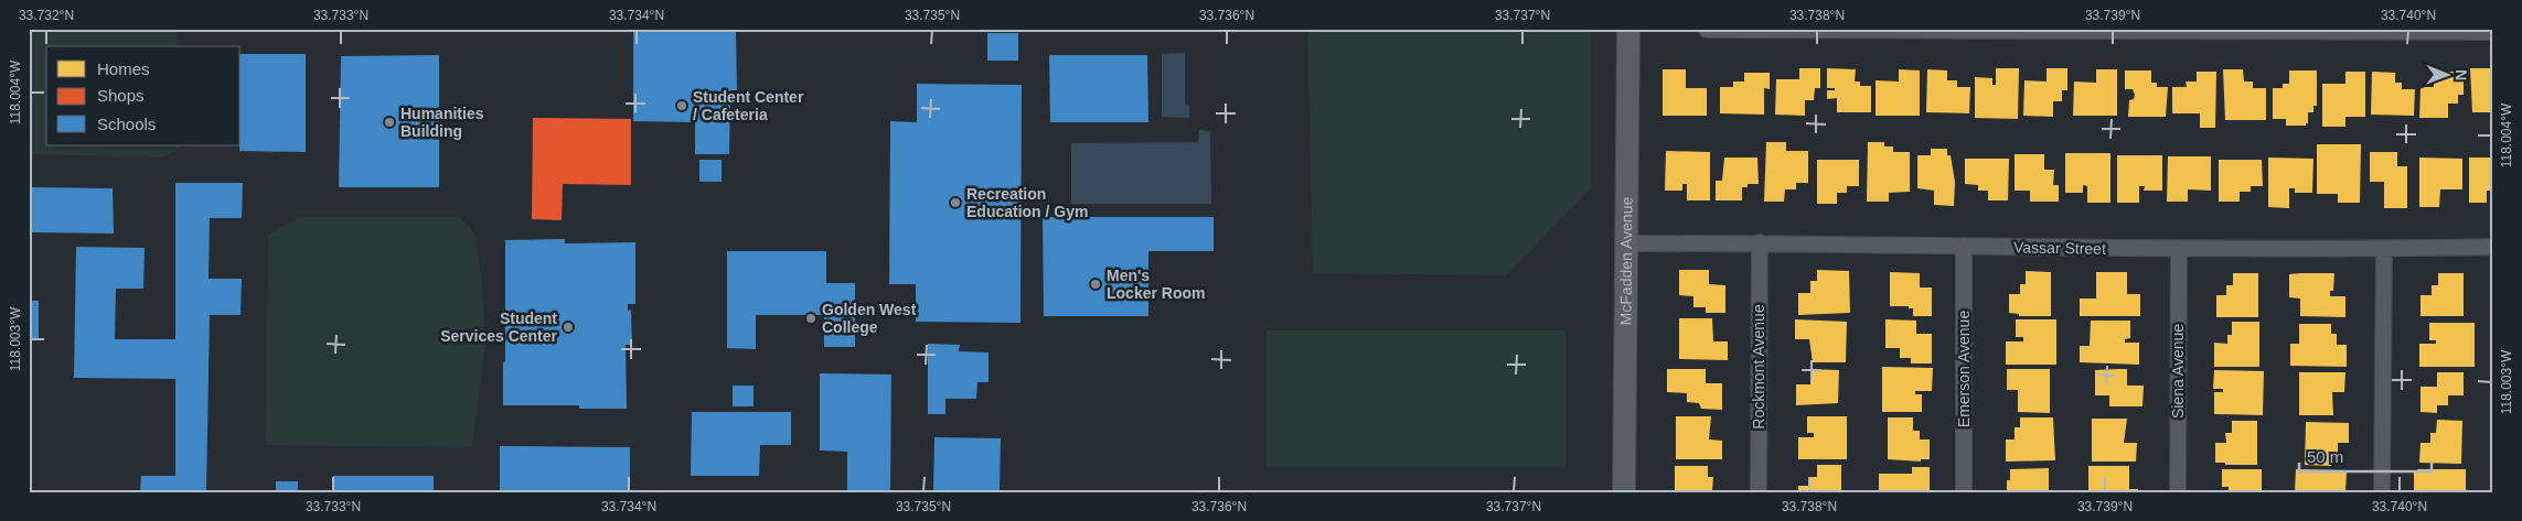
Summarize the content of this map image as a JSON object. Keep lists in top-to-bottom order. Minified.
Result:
{"streets":{"street":["Vassar Street","McFadden Avenue","Rockmont Avenue","Emerson Avenue","Siena Avenue"]},"crossings":[["Vassar Street","McFadden Avenue"],["Vassar Street","Rockmont Avenue"],["Vassar Street","Emerson Avenue"],["Vassar Street","Siena Avenue"]],"places":["Student Center / Cafeteria","Humanities Building","Recreation Education / Gym","Men's Locker Room","Golden West College","Student Services Center"],"legend":["Homes","Shops","Schools"],"scale_bar":"50 m","north":"right","coordinates":["33.732°N","33.733°N","33.734°N","33.735°N","33.736°N","33.737°N","33.738°N","33.739°N","33.740°N","118.004°W","118.003°W"]}
